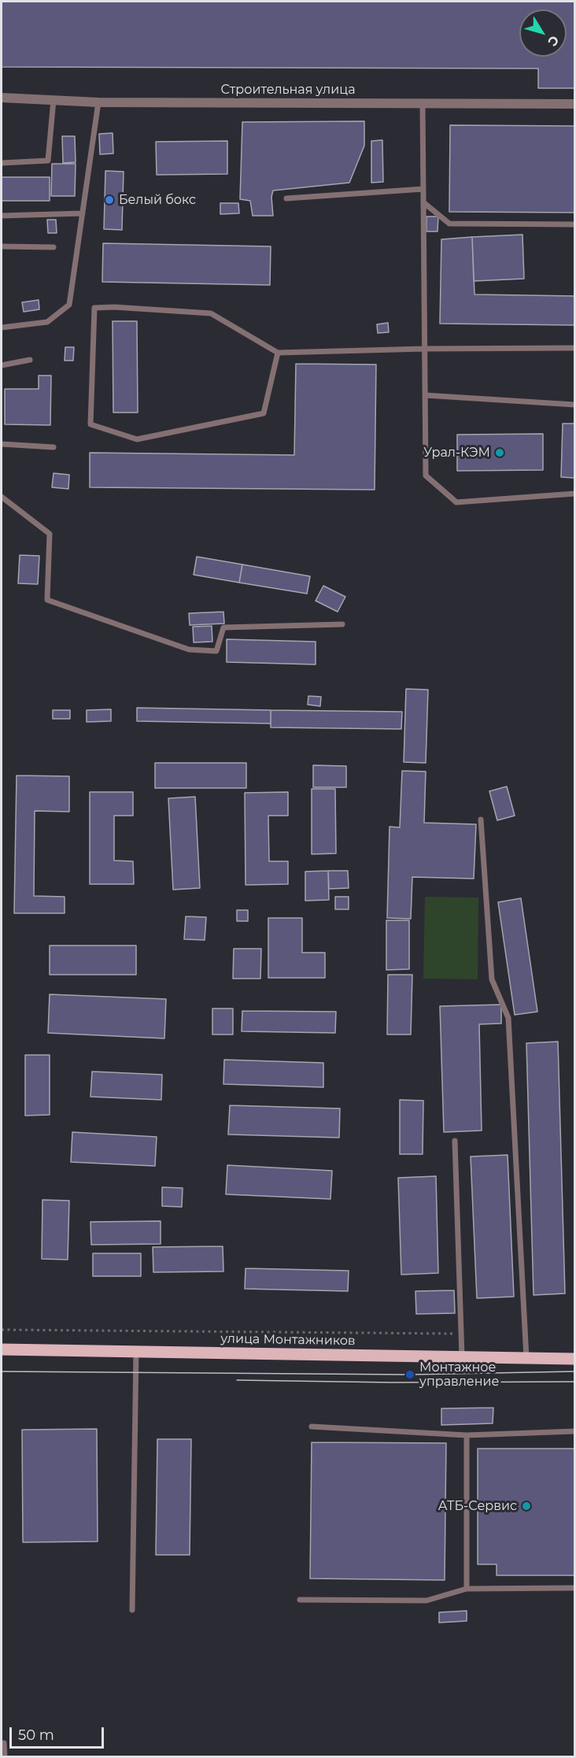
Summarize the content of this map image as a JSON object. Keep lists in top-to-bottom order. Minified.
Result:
{"streets":{"main road":["улица Монтажников"],"street":["Строительная улица"]},"places":["Белый бокс","Урал-КЭМ","Монтажное управление","АТБ-Сервис"],"scale_bar":"50 m","north":"bottom right"}
